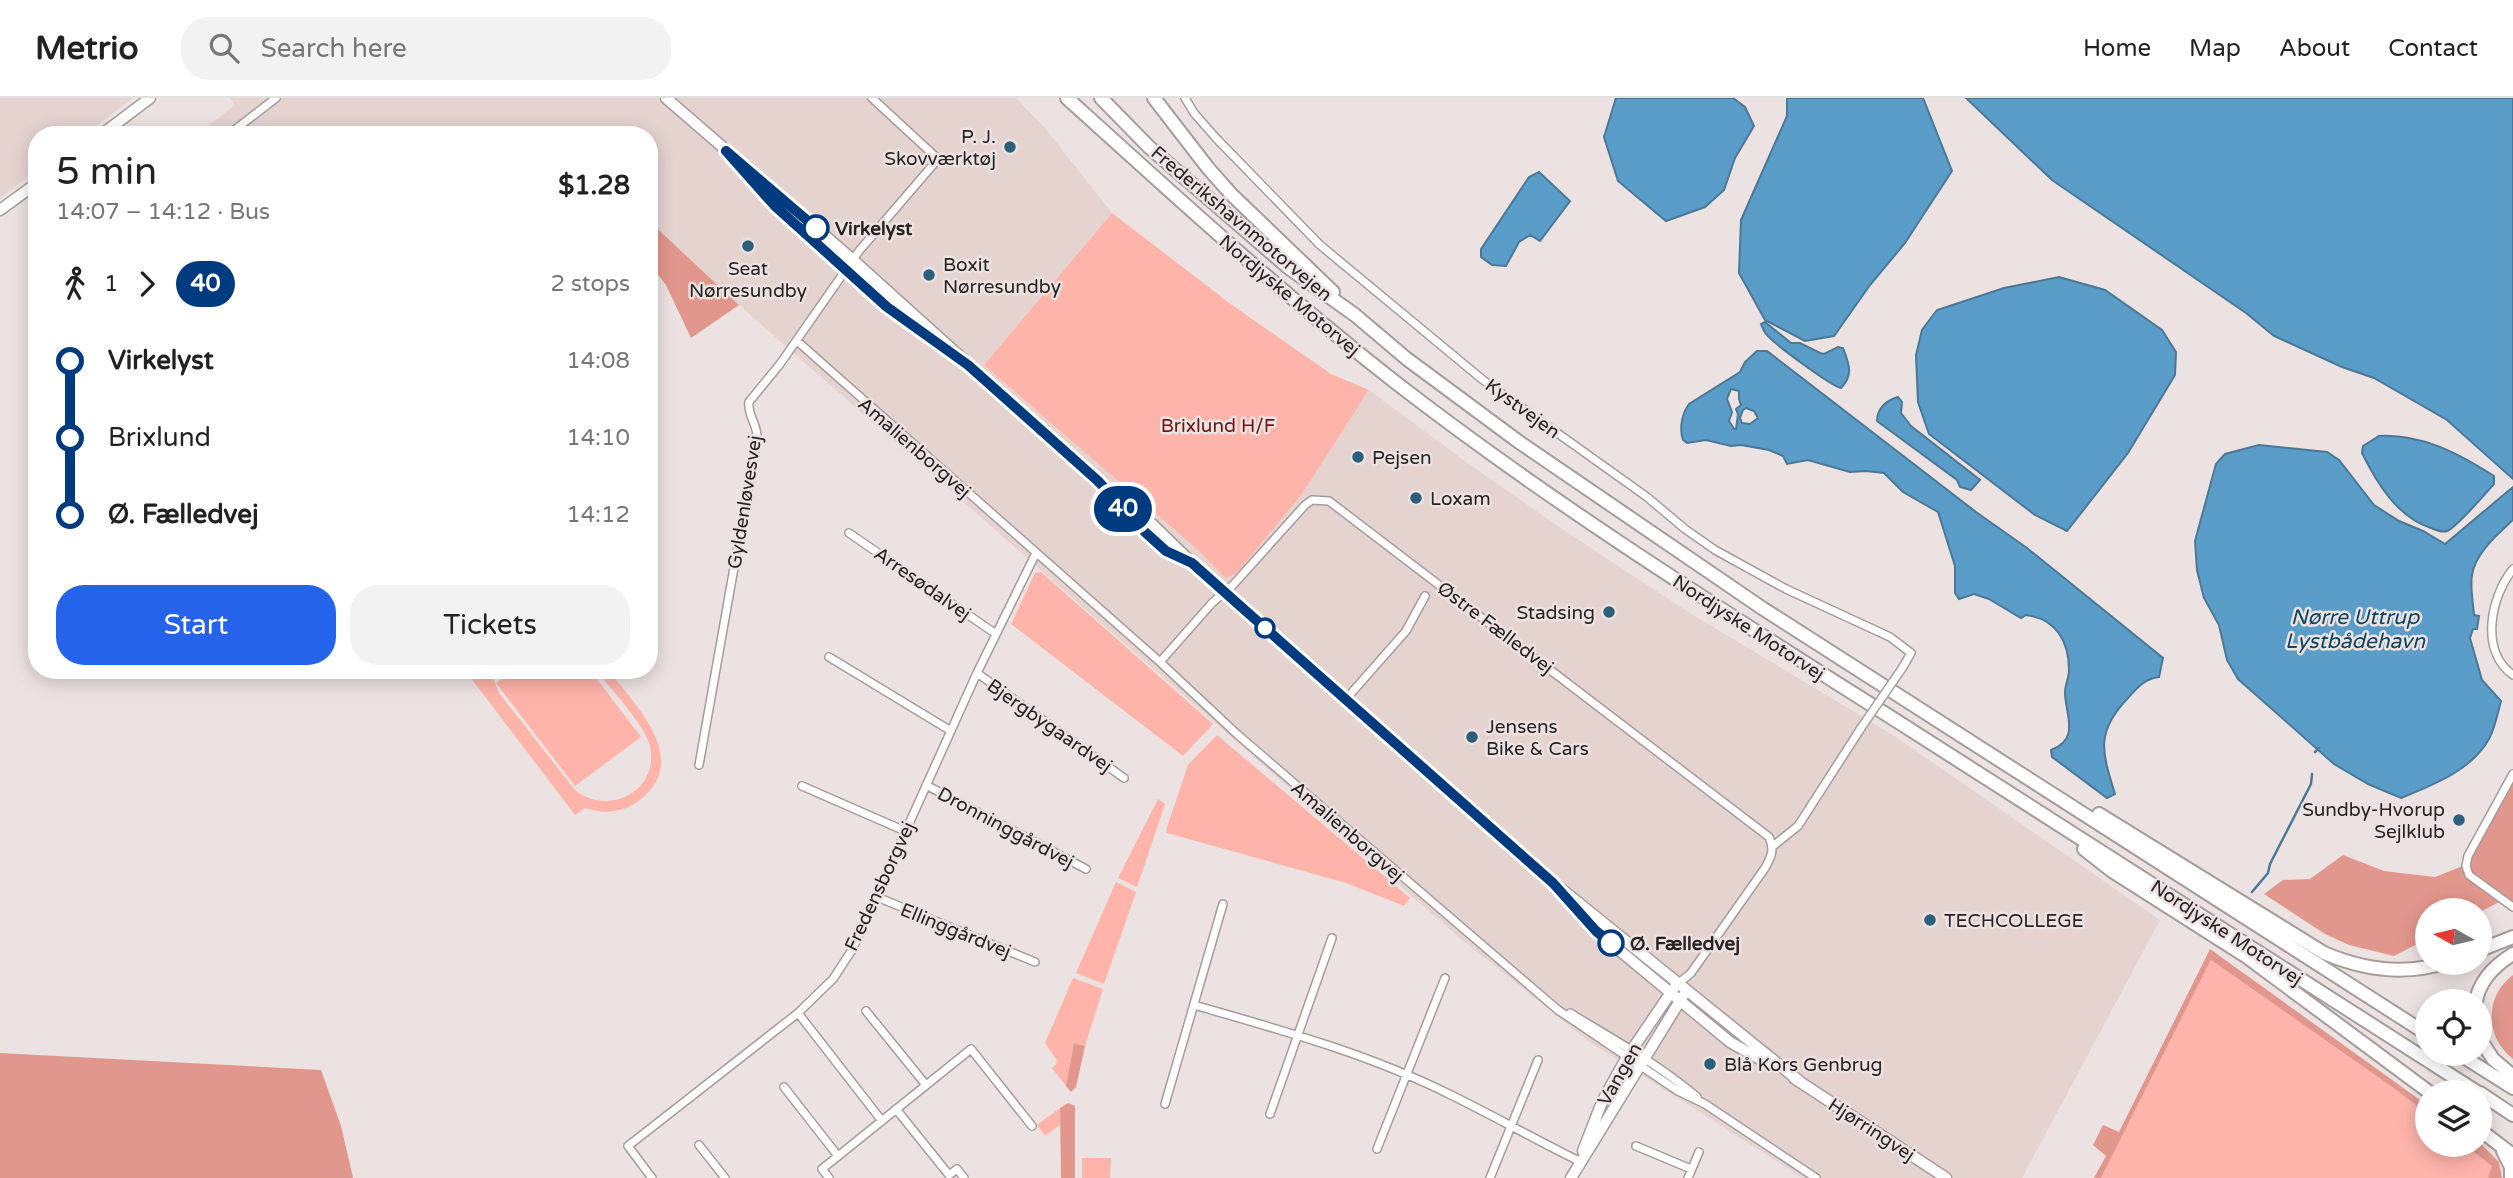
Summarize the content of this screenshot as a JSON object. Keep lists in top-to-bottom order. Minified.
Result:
{"streets":{"highway":["Frederikshavnmotorvejen","Nordjyske Motorvej"],"main road":["Vangen","Hjørringvej"],"street":["Kystvejen","Amalienborgvej","Gyldenløvesvej","Arresødalvej","Østre Fælledvej","Bjergbygaardvej","Dronninggårdvej","Fredensborgvej","Ellinggårdvej"]},"crossings":[["Frederikshavnmotorvejen","Nordjyske Motorvej"],["Kystvejen","Østre Fælledvej"],["Amalienborgvej","Gyldenløvesvej"],["Amalienborgvej","Fredensborgvej"],["Amalienborgvej","Vangen"],["Gyldenløvesvej","Hjørringvej"],["Arresødalvej","Fredensborgvej"],["Østre Fælledvej","Hjørringvej"],["Bjergbygaardvej","Fredensborgvej"],["Dronninggårdvej","Fredensborgvej"],["Fredensborgvej","Ellinggårdvej"],["Vangen","Hjørringvej"]],"water":["Nørre Uttrup Lystbådehavn"],"parks":["Brixlund H/F"],"places":["P. J. Skovværktøj","Virkelyst","Seat Nørresundby","Boxit Nørresundby","Pejsen","Loxam","Stadsing","Jensens Bike & Cars","Sundby-Hvorup Sejlklub","TECHCOLLEGE","Ø. Fælledvej","Blå Kors Genbrug"],"lines":["bus line 40"],"north":"left","page":{"header":"Metrio","search":"Search here","nav":["Home","Map","About","Contact"],"on_map":"40","heading":["5 min","14:07 – 14:12 · Bus","$1.28"],"legs":["1","40","2 stops"],"list":[{"name":"Virkelyst","value":"14:08"},{"name":"Brixlund","value":"14:10"},{"name":"Ø. Fælledvej","value":"14:12"}],"buttons":["Start","Tickets"]}}
